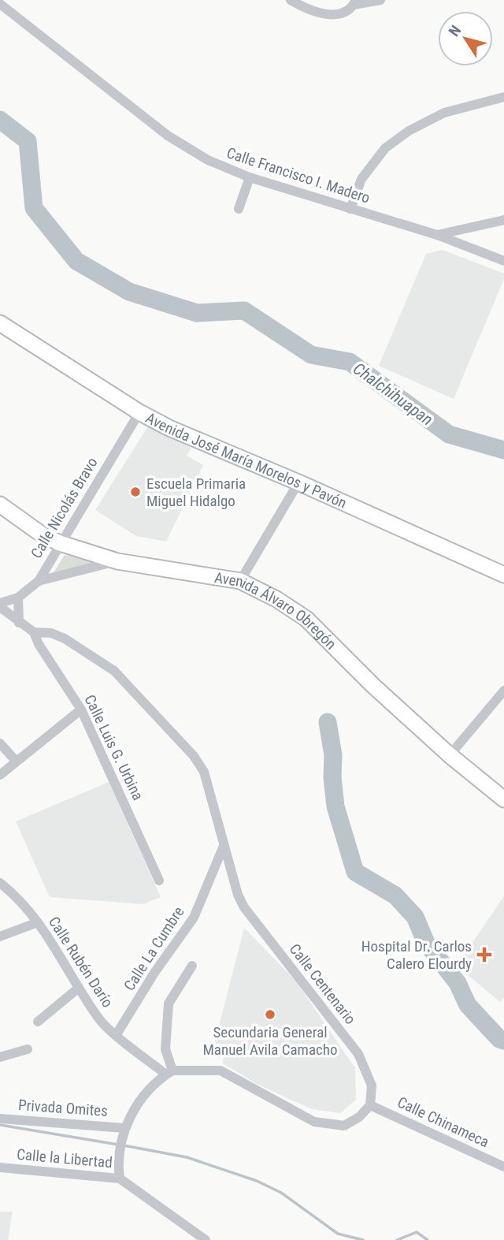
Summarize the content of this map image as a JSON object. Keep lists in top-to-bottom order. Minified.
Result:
{"streets":{"main road":["Avenida José María Morelos y Pavón","Avenida Álvaro Obregón"],"street":["Calle Francisco I. Madero","Calle Nicolás Bravo","Calle Luis G. Urbina","Calle La Cumbre","Calle Rubén Darío","Calle Centenario","Privada Omites","Calle Chinameca","Calle la Libertad"]},"crossings":[["Avenida José María Morelos y Pavón","Calle Nicolás Bravo"],["Calle Nicolás Bravo","Avenida Álvaro Obregón"],["Calle Luis G. Urbina","Calle Centenario"],["Calle La Cumbre","Calle Rubén Darío"],["Calle La Cumbre","Calle Centenario"],["Calle Centenario","Calle Chinameca"]],"water":["Chalchihuapan"],"places":{"other":["Escuela Primaria Miguel Hidalgo","Secundaria General Manuel Avila Camacho"],"health":["Hospital Dr. Carlos Calero Elourdy"]},"north":"top left"}
